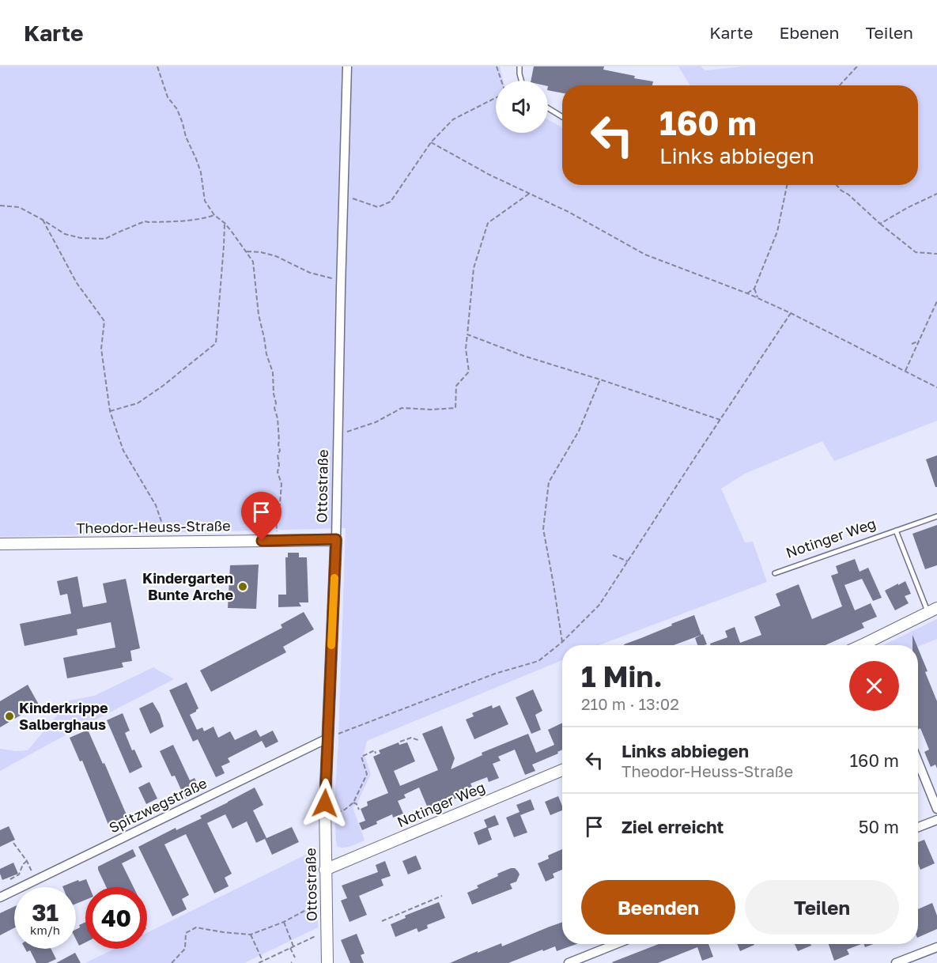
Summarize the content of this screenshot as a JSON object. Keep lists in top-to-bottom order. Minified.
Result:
{"streets":{"street":["Ottostraße","Theodor-Heuss-Straße","Notinger Weg","Spitzwegstraße"]},"crossings":[["Ottostraße","Theodor-Heuss-Straße"],["Ottostraße","Notinger Weg"],["Ottostraße","Spitzwegstraße"]],"places":["Kindergarten Bunte Arche","Kinderkrippe Salberghaus"],"page":{"header":"Karte","nav":["Karte","Ebenen","Teilen"],"turn":["160 m","Links abbiegen"],"heading":["1 Min.","210 m · 13:02"],"list":[{"name":"Links abbiegen","note":"Theodor-Heuss-Straße","value":"160 m"},{"name":"Ziel erreicht","value":"50 m"}],"buttons":["Beenden","Teilen"],"speed":"31 km/h","limit":"40"}}
